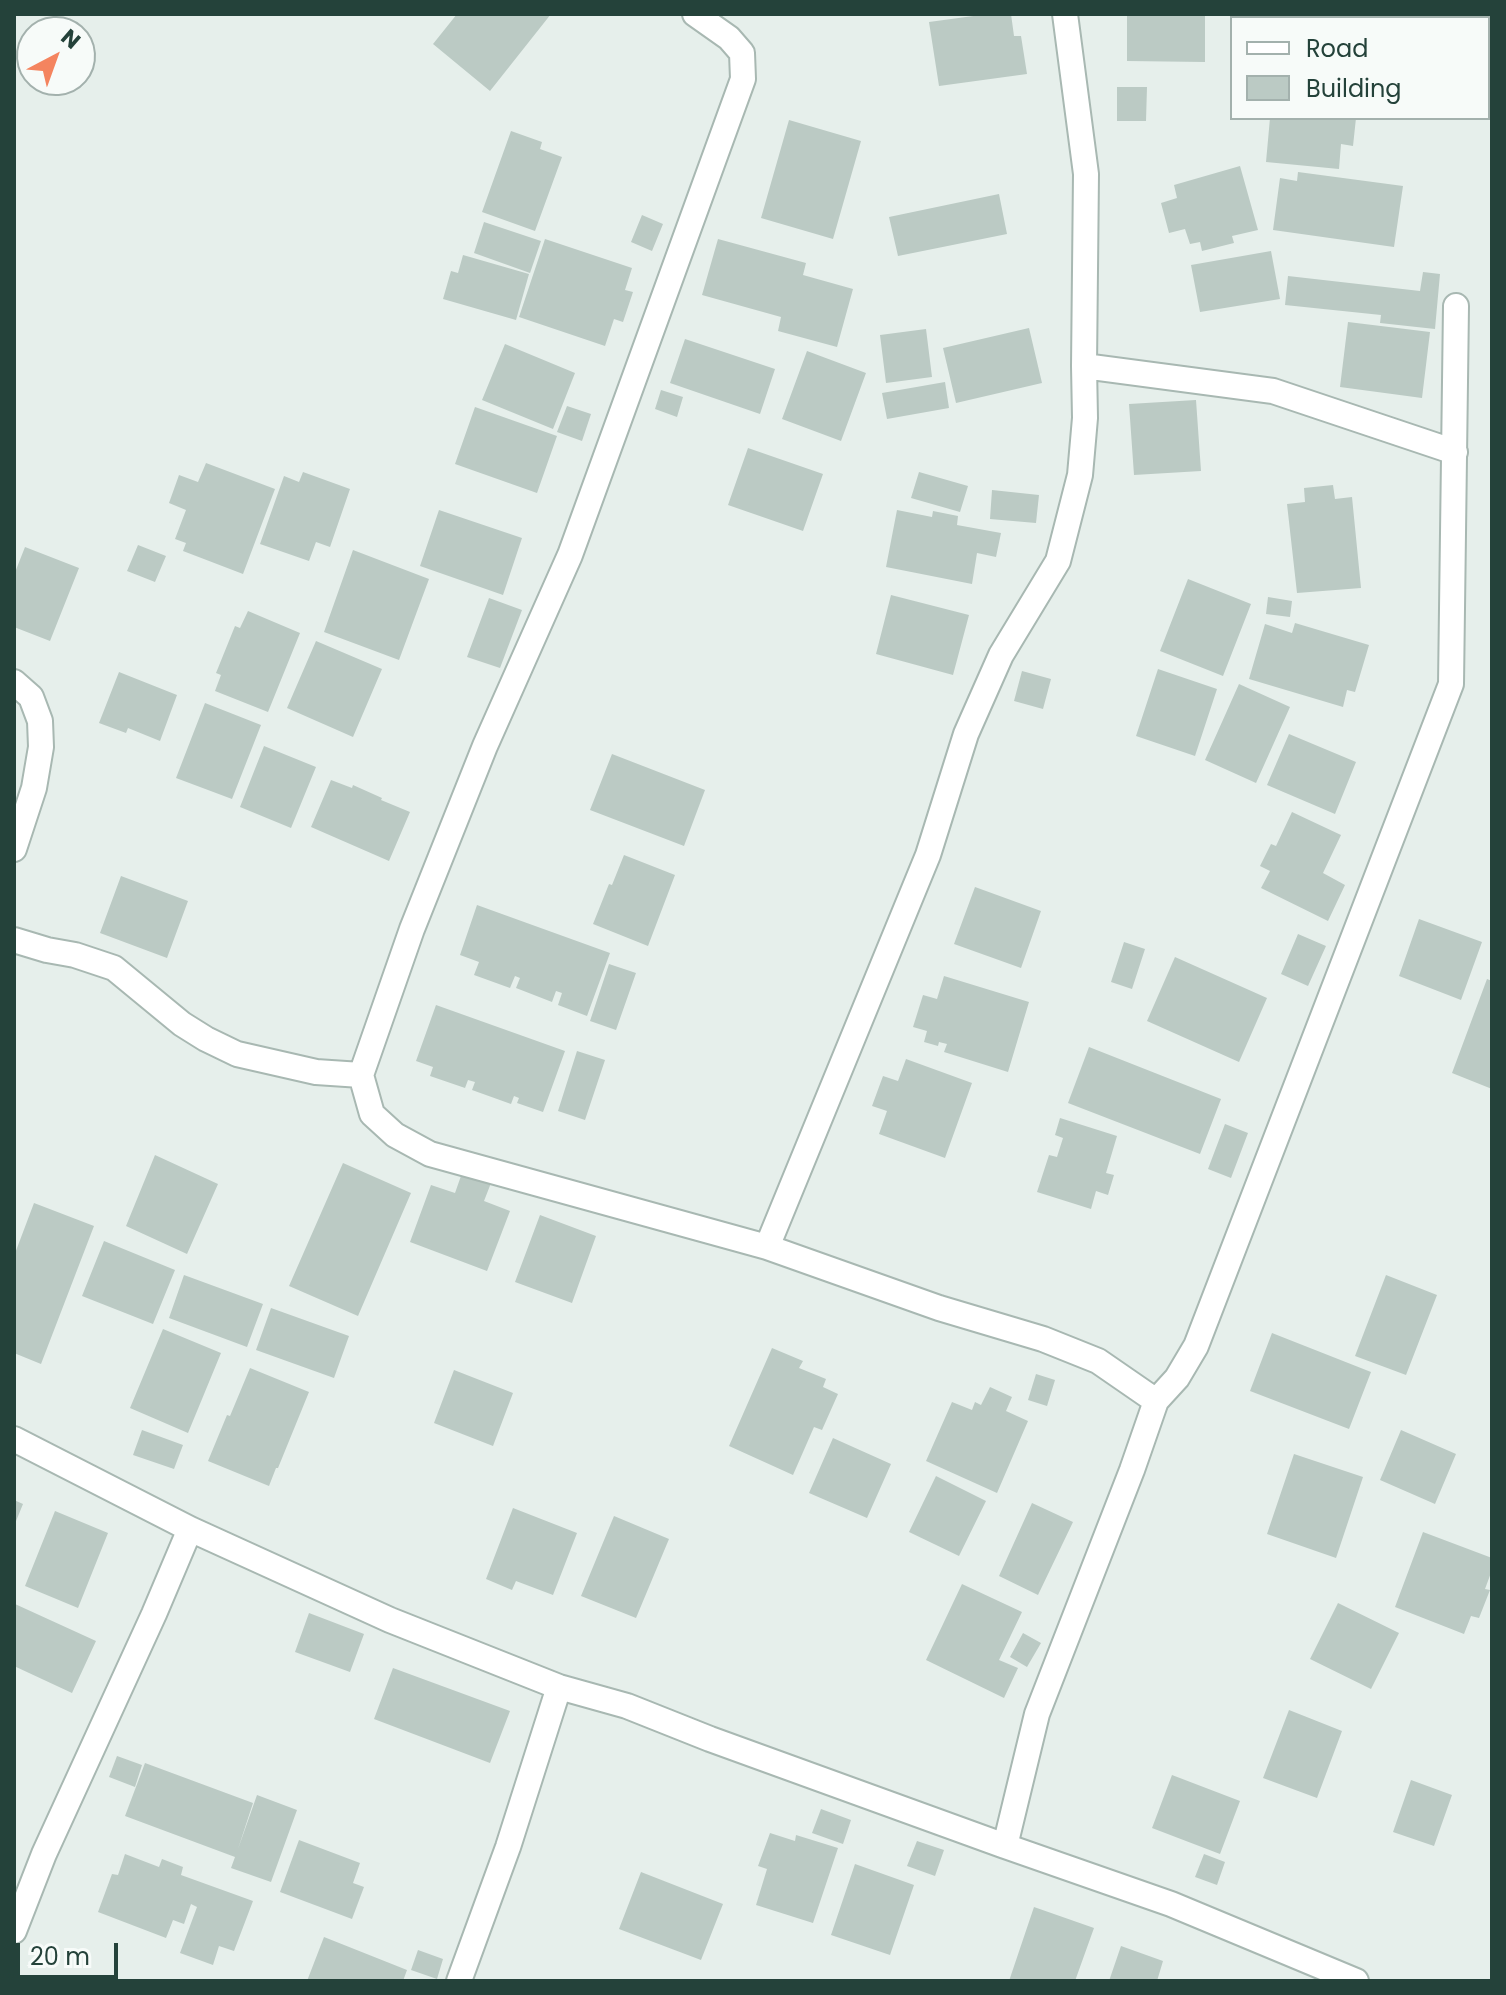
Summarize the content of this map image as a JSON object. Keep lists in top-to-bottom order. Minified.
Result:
{"legend":["Road","Building"],"scale_bar":"20 m","north":"top right"}
